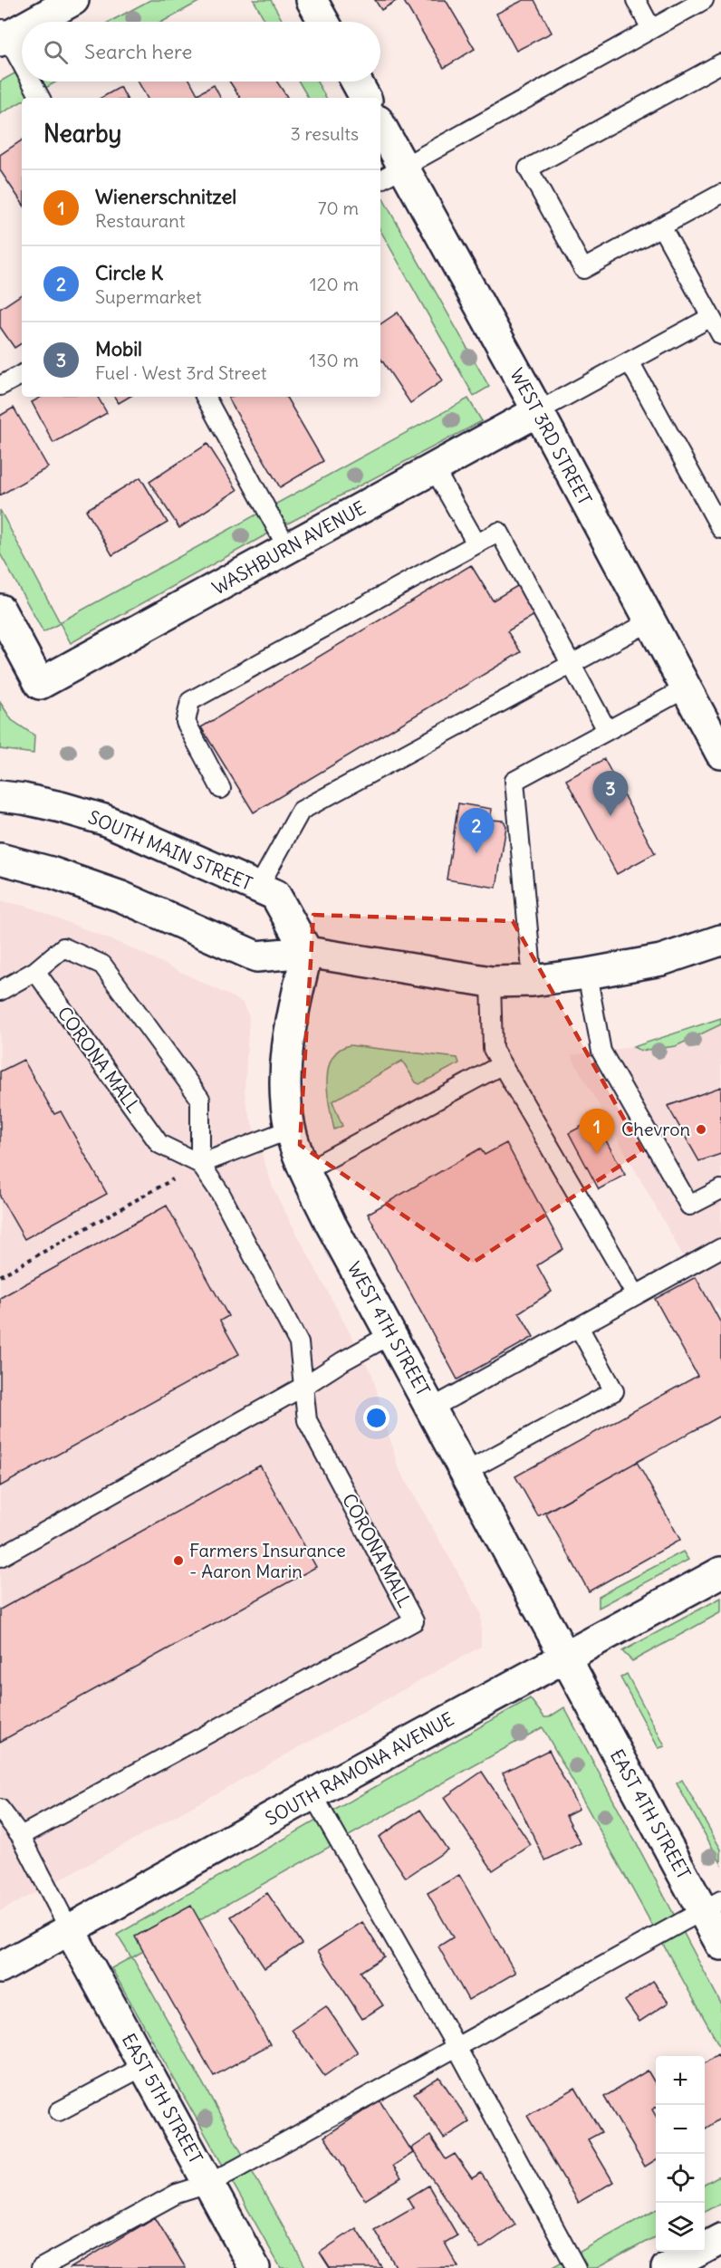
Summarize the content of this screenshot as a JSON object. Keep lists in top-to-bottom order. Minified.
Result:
{"streets":{"street":["WEST 3RD STREET","WASHBURN AVENUE","SOUTH MAIN STREET","WEST 4TH STREET","SOUTH RAMONA AVENUE","EAST 4TH STREET","EAST 5TH STREET"],"lane":["CORONA MALL"]},"crossings":[["WEST 3RD STREET","WASHBURN AVENUE"],["SOUTH MAIN STREET","WEST 4TH STREET"],["WEST 4TH STREET","SOUTH RAMONA AVENUE"],["WEST 4TH STREET","EAST 4TH STREET"],["SOUTH RAMONA AVENUE","EAST 5TH STREET"]],"places":["Chevron","Farmers Insurance - Aaron Marin"],"page":{"search":"Search here","heading":["Nearby","3 results"],"list":[{"mark":"1","name":"Wienerschnitzel","note":"Restaurant","value":"70 m"},{"mark":"2","name":"Circle K","note":"Supermarket","value":"120 m"},{"mark":"3","name":"Mobil","note":"Fuel · West 3rd Street","value":"130 m"}],"pins":["3","2","1"],"map_buttons":["+","−"]}}
